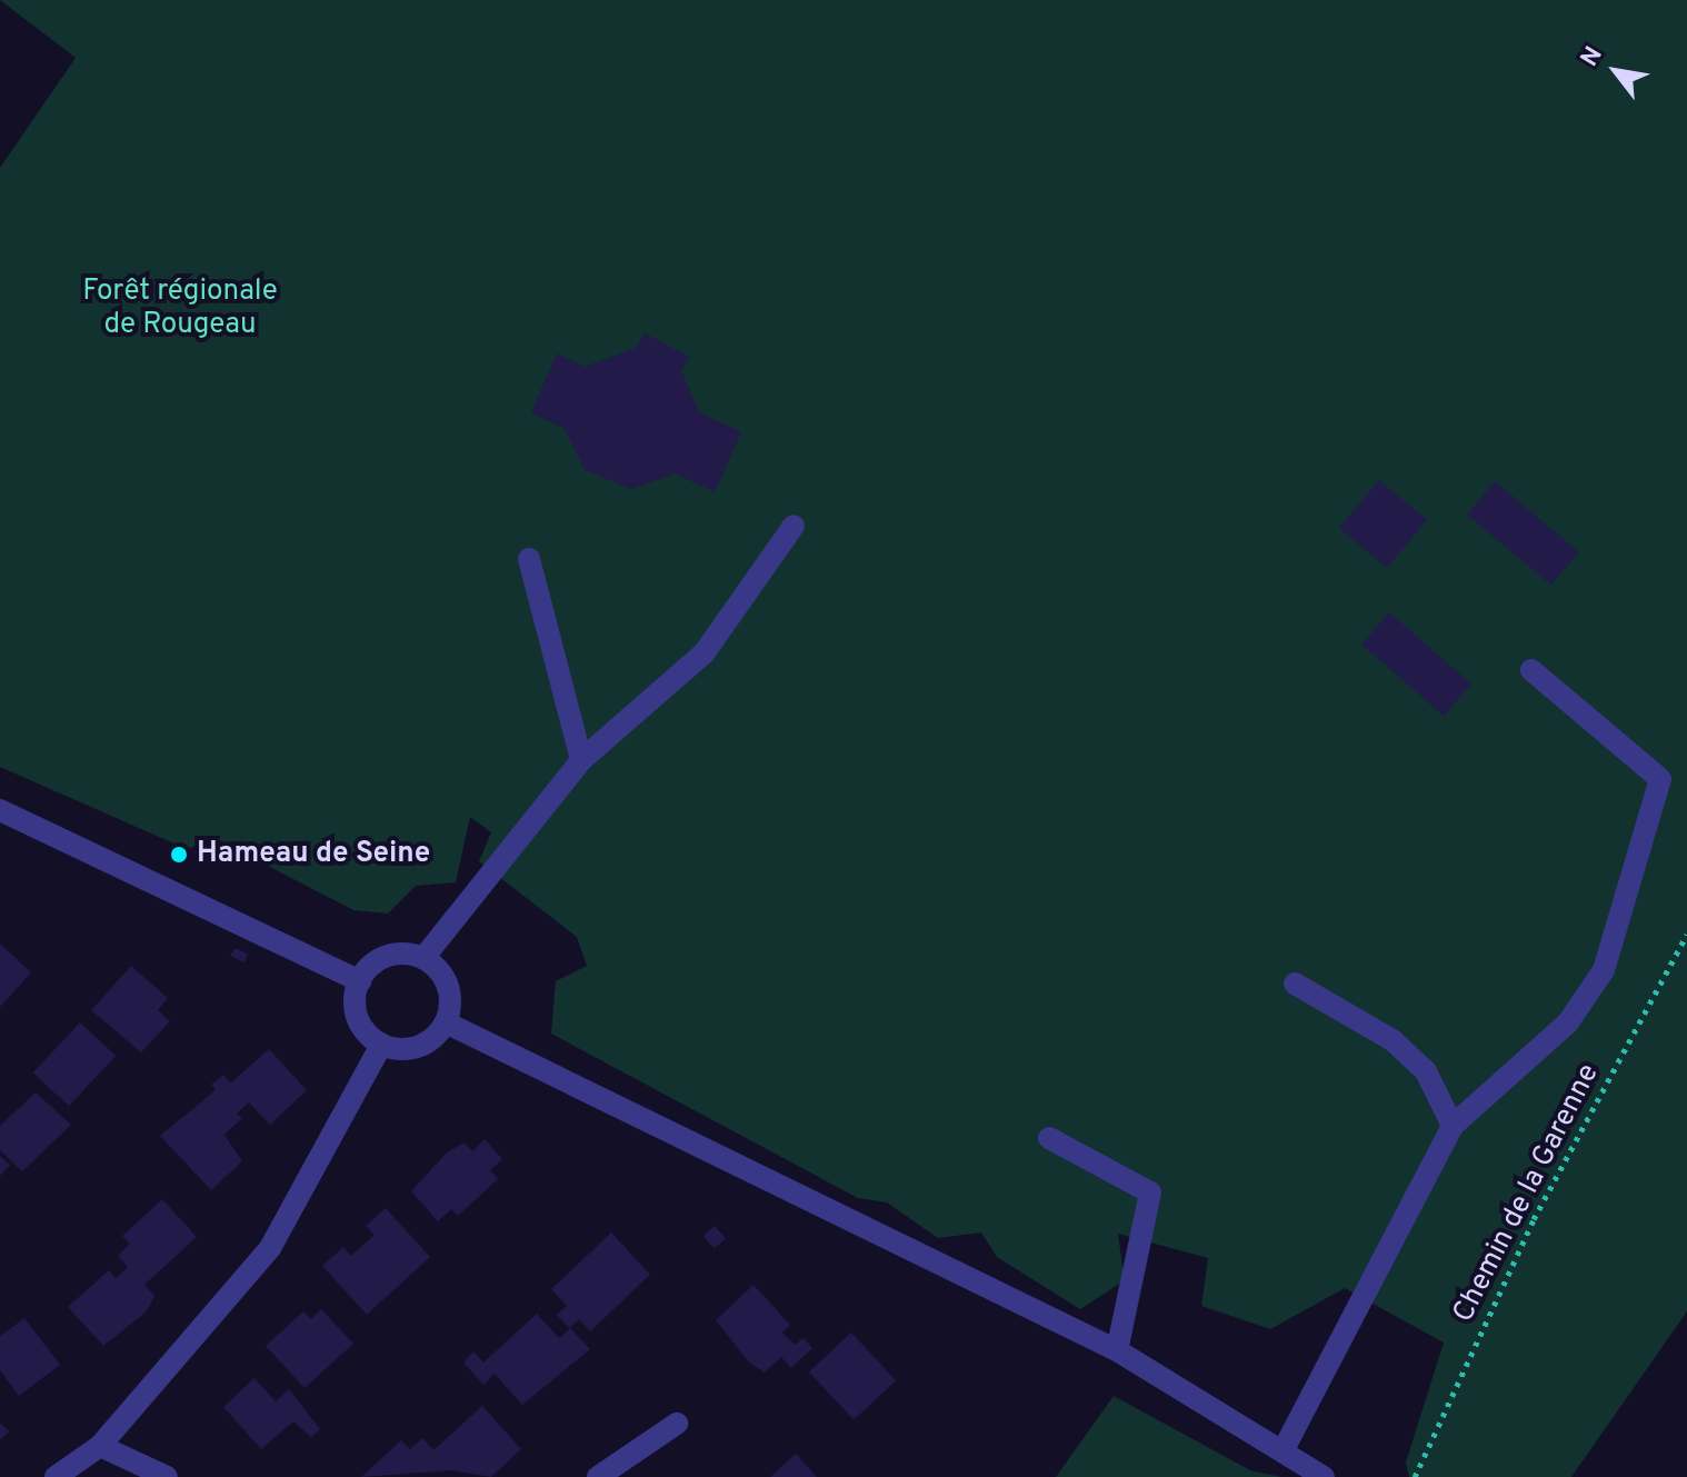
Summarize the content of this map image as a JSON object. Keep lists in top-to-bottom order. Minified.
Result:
{"streets":{"path":["Chemin de la Garenne"]},"parks":["Forêt régionale de Rougeau"],"places":["Hameau de Seine"],"north":"top left"}
